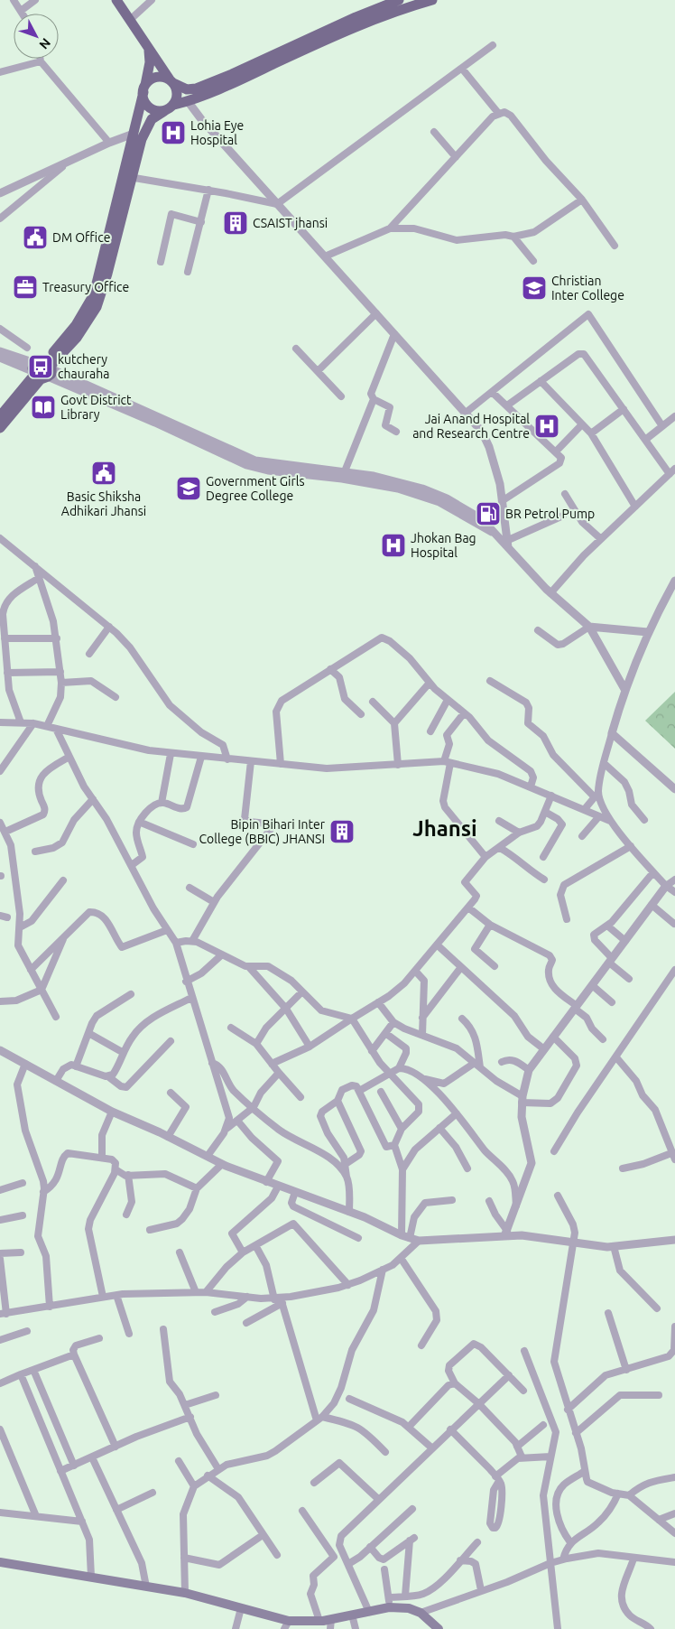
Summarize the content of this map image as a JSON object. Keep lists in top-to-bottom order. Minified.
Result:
{"districts":["Jhansi"],"places":{"hospital":["Lohia Eye Hospital","Jai Anand Hospital and Research Centre","Jhokan Bag Hospital"],"building":["CSAIST jhansi","Bipin Bihari Inter College (BBIC) JHANSI"],"public building":["DM Office","Basic Shiksha Adhikari Jhansi"],"office":["Treasury Office"],"school or university":["Christian Inter College","Government Girls Degree College"],"bus stop":["kutchery chauraha"],"library":["Govt District Library"],"fuel station":["BR Petrol Pump"]},"north":"bottom right"}
